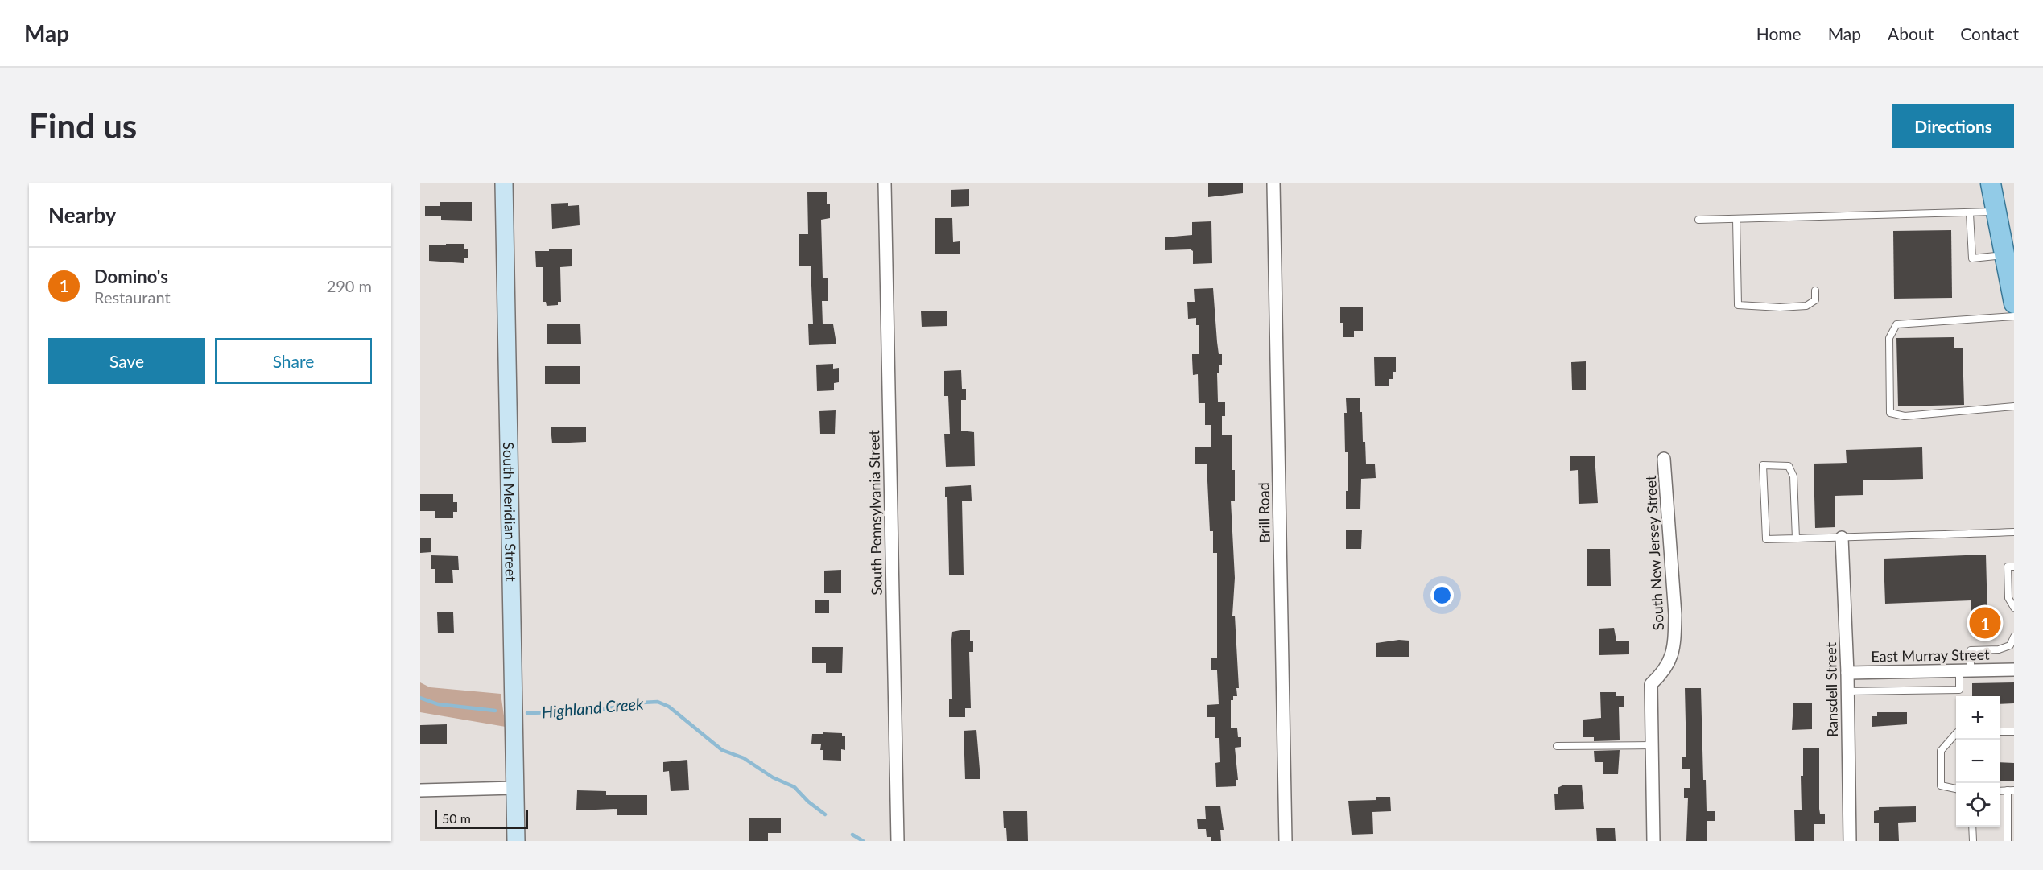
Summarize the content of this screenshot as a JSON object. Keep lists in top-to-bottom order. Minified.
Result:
{"streets":{"main road":["South Meridian Street"],"street":["South Pennsylvania Street","Brill Road","South New Jersey Street","East Murray Street","Ransdell Street"]},"crossings":[["East Murray Street","Ransdell Street"]],"water":["Highland Creek"],"scale_bar":"50 m","page":{"header":"Map","nav":["Home","Map","About","Contact"],"buttons":["Directions",["Save","Share"]],"title":"Find us","heading":"Nearby","list":[{"mark":"1","name":"Domino's","note":"Restaurant","value":"290 m"}],"pins":"1","map_buttons":["+","−"],"scale":"50 m"}}
